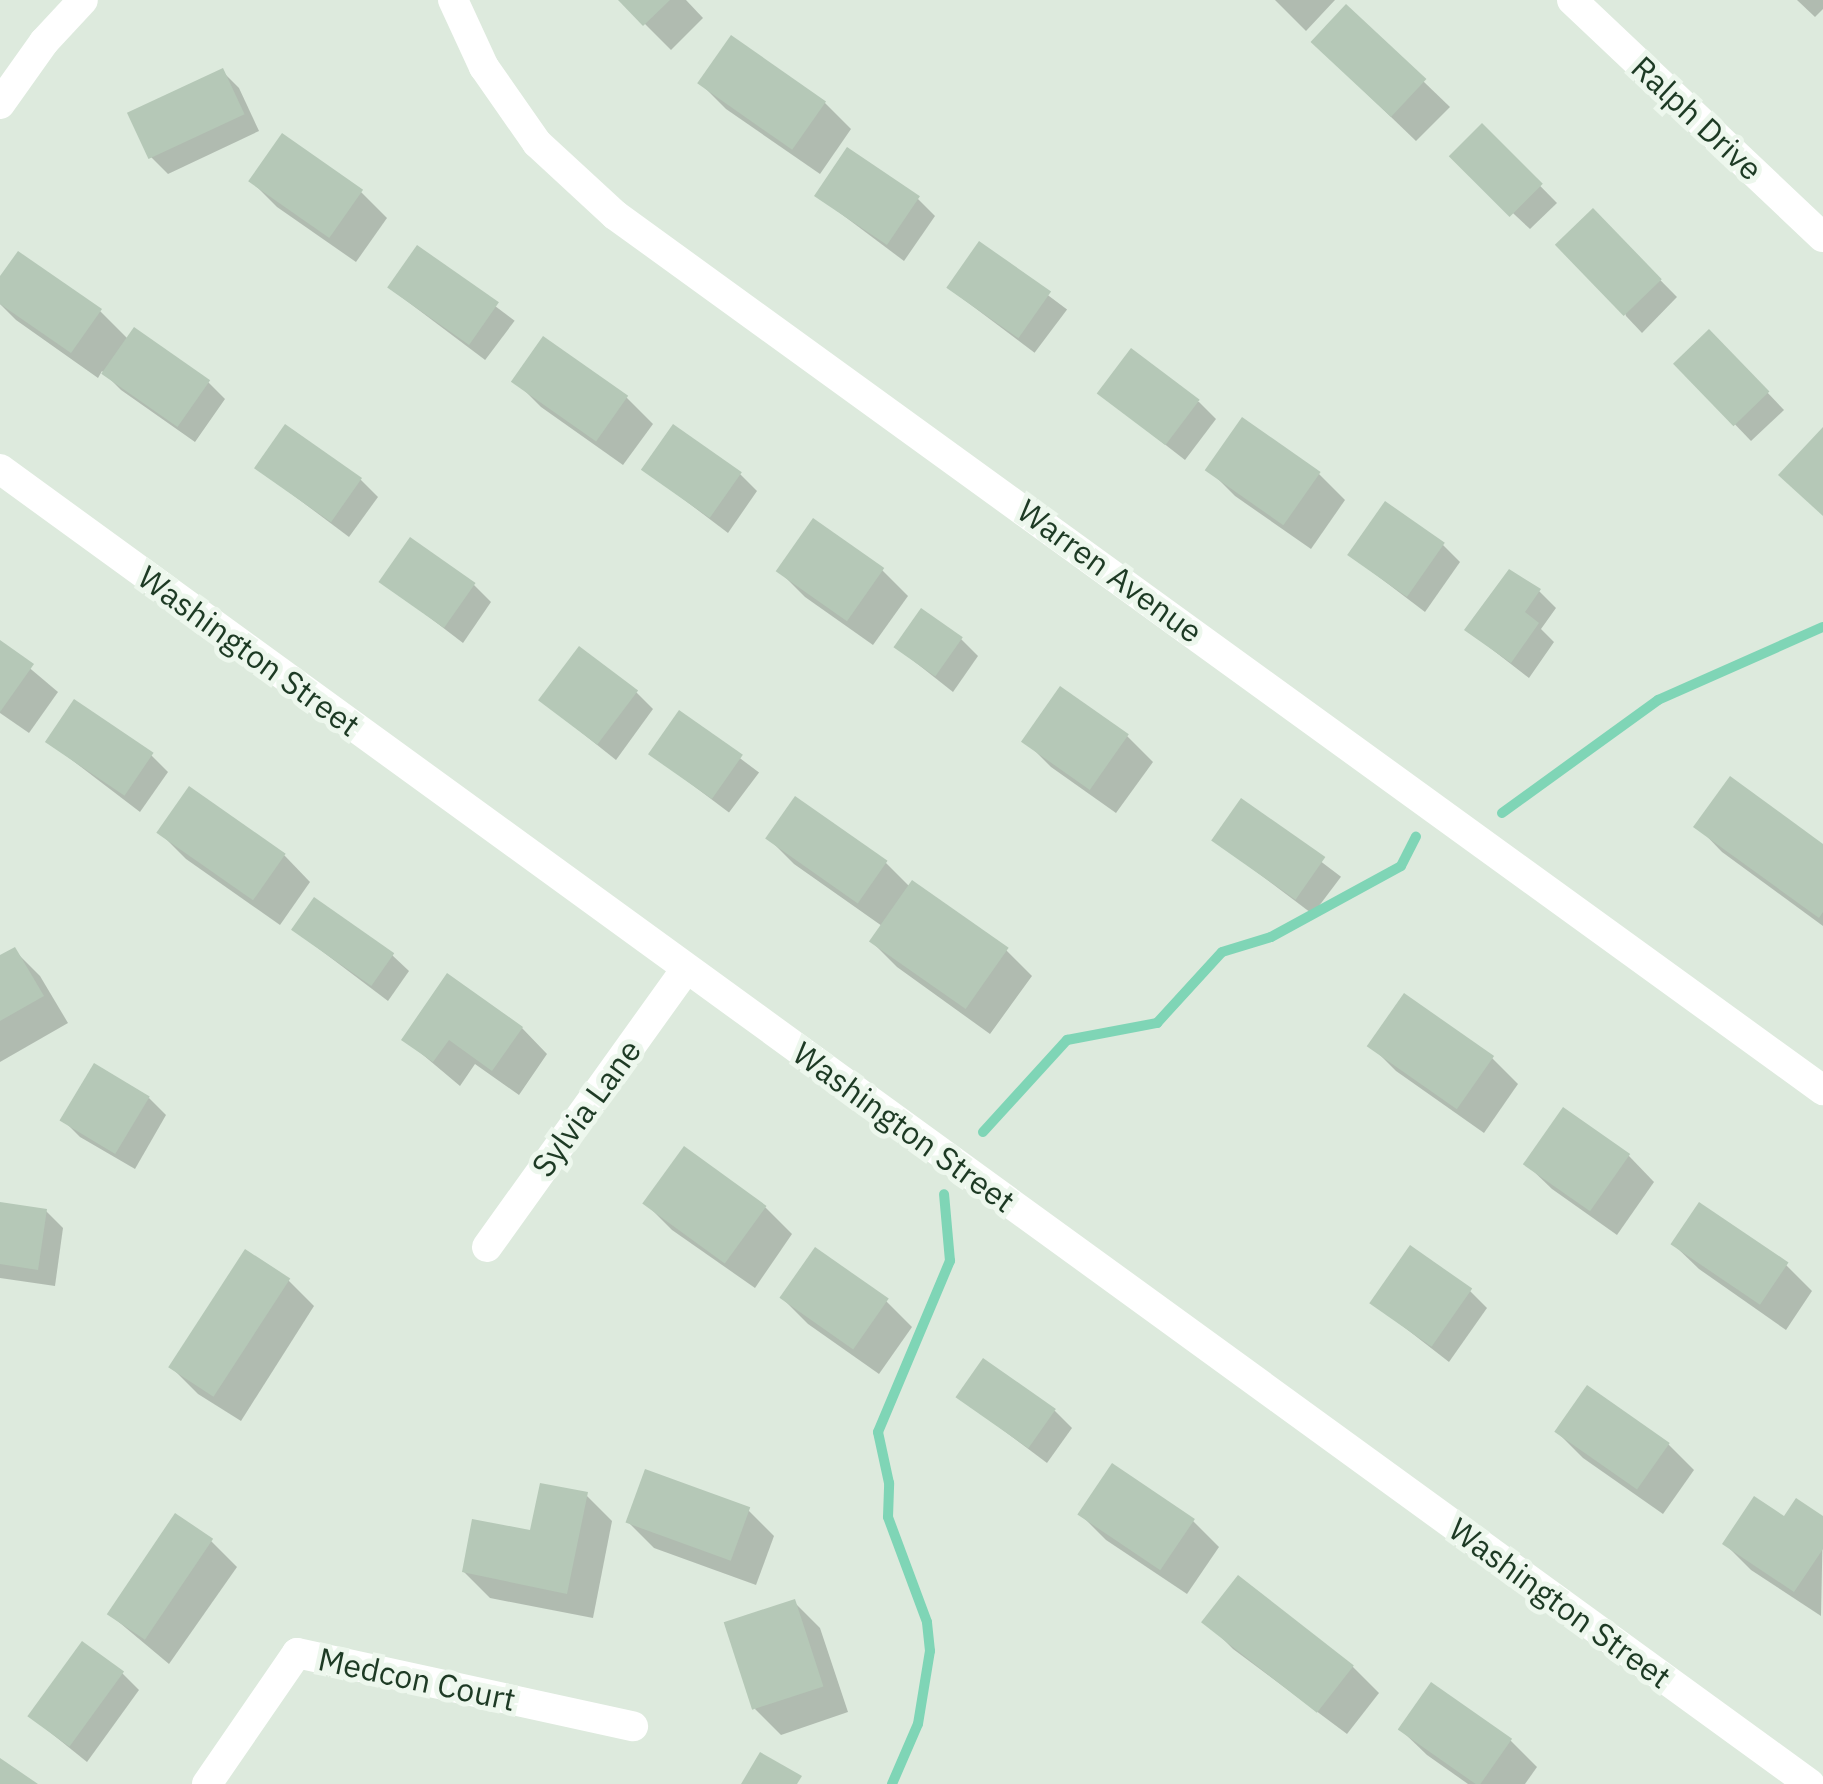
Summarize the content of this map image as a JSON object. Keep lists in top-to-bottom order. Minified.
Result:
{"streets":{"street":["Ralph Drive","Warren Avenue","Washington Street","Sylvia Lane","Medcon Court"]},"crossings":[["Washington Street","Sylvia Lane"]]}
